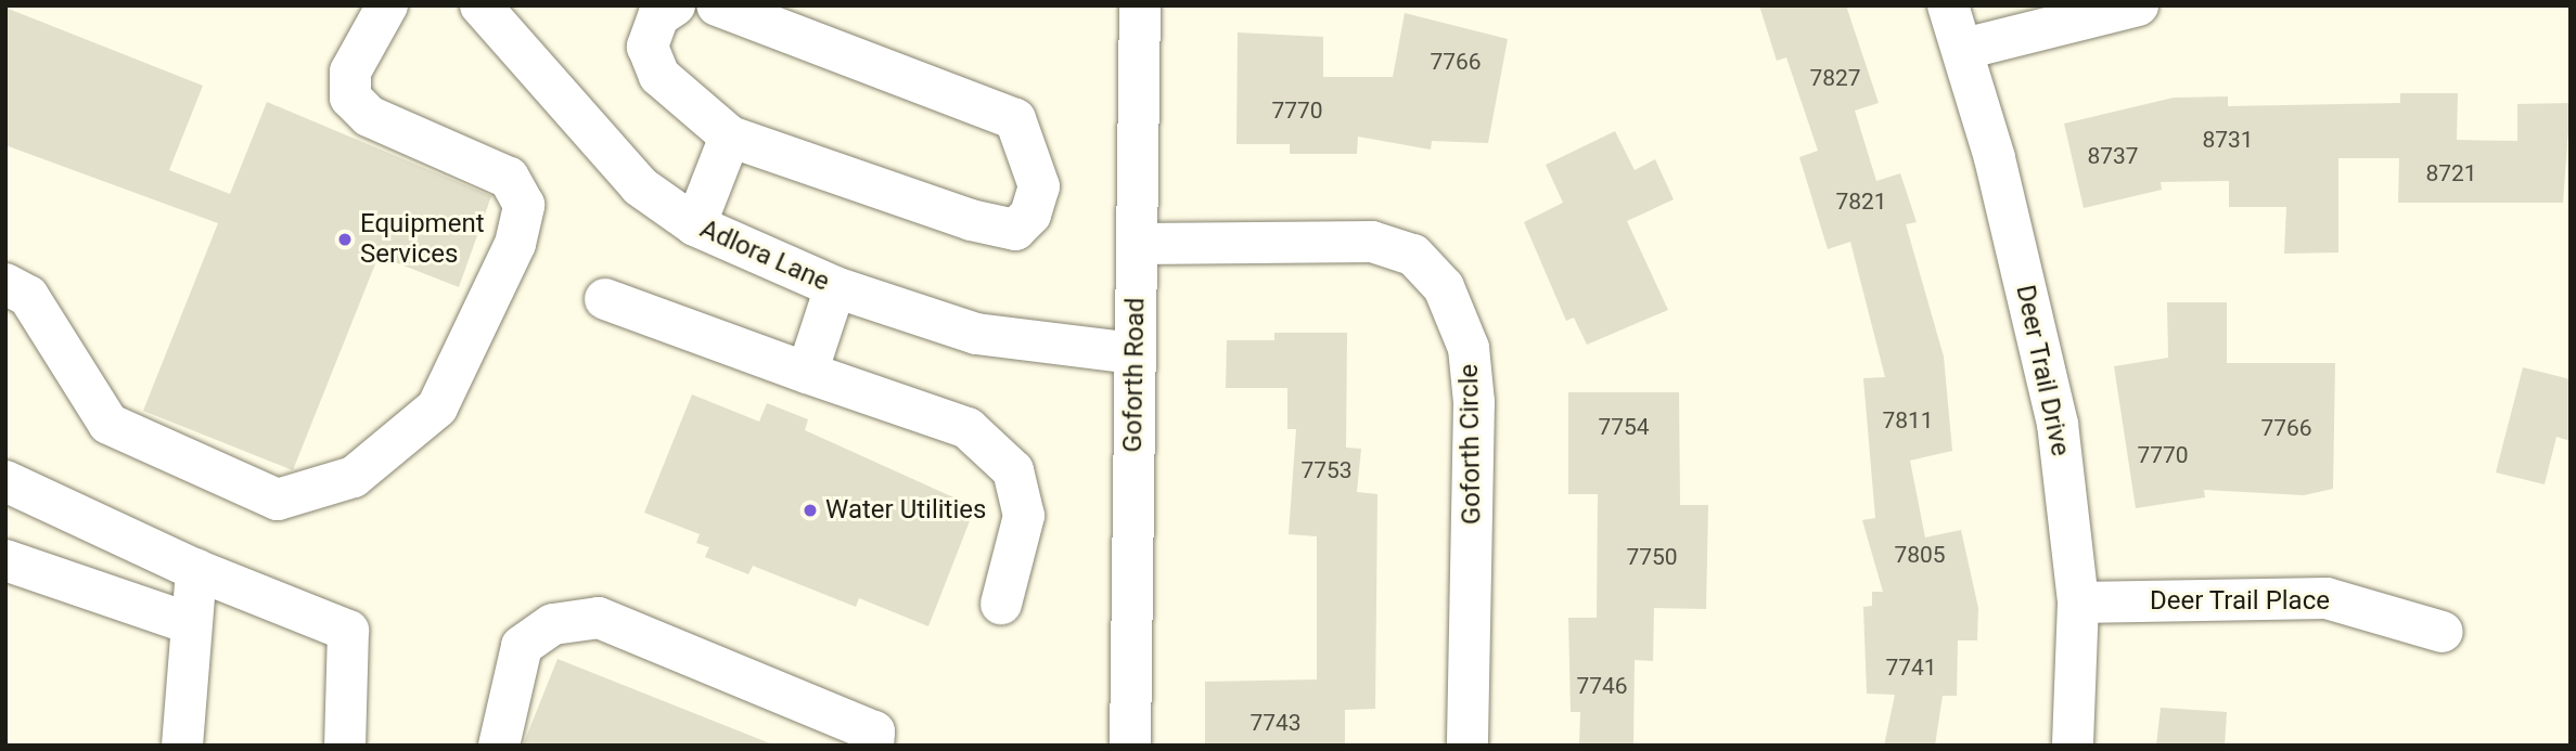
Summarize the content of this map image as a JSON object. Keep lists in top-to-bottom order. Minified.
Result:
{"streets":{"street":["Adlora Lane","Deer Trail Drive","Goforth Road","Goforth Circle","Deer Trail Place"]},"crossings":[["Adlora Lane","Goforth Road"],["Deer Trail Drive","Deer Trail Place"],["Goforth Road","Goforth Circle"]],"places":["Equipment Services","Water Utilities"],"house_numbers":["7766","7827","7770","8731","8737","8721","7821","7811","7754","7766","7770","7753","7805","7750","7741","7746","7743"]}
